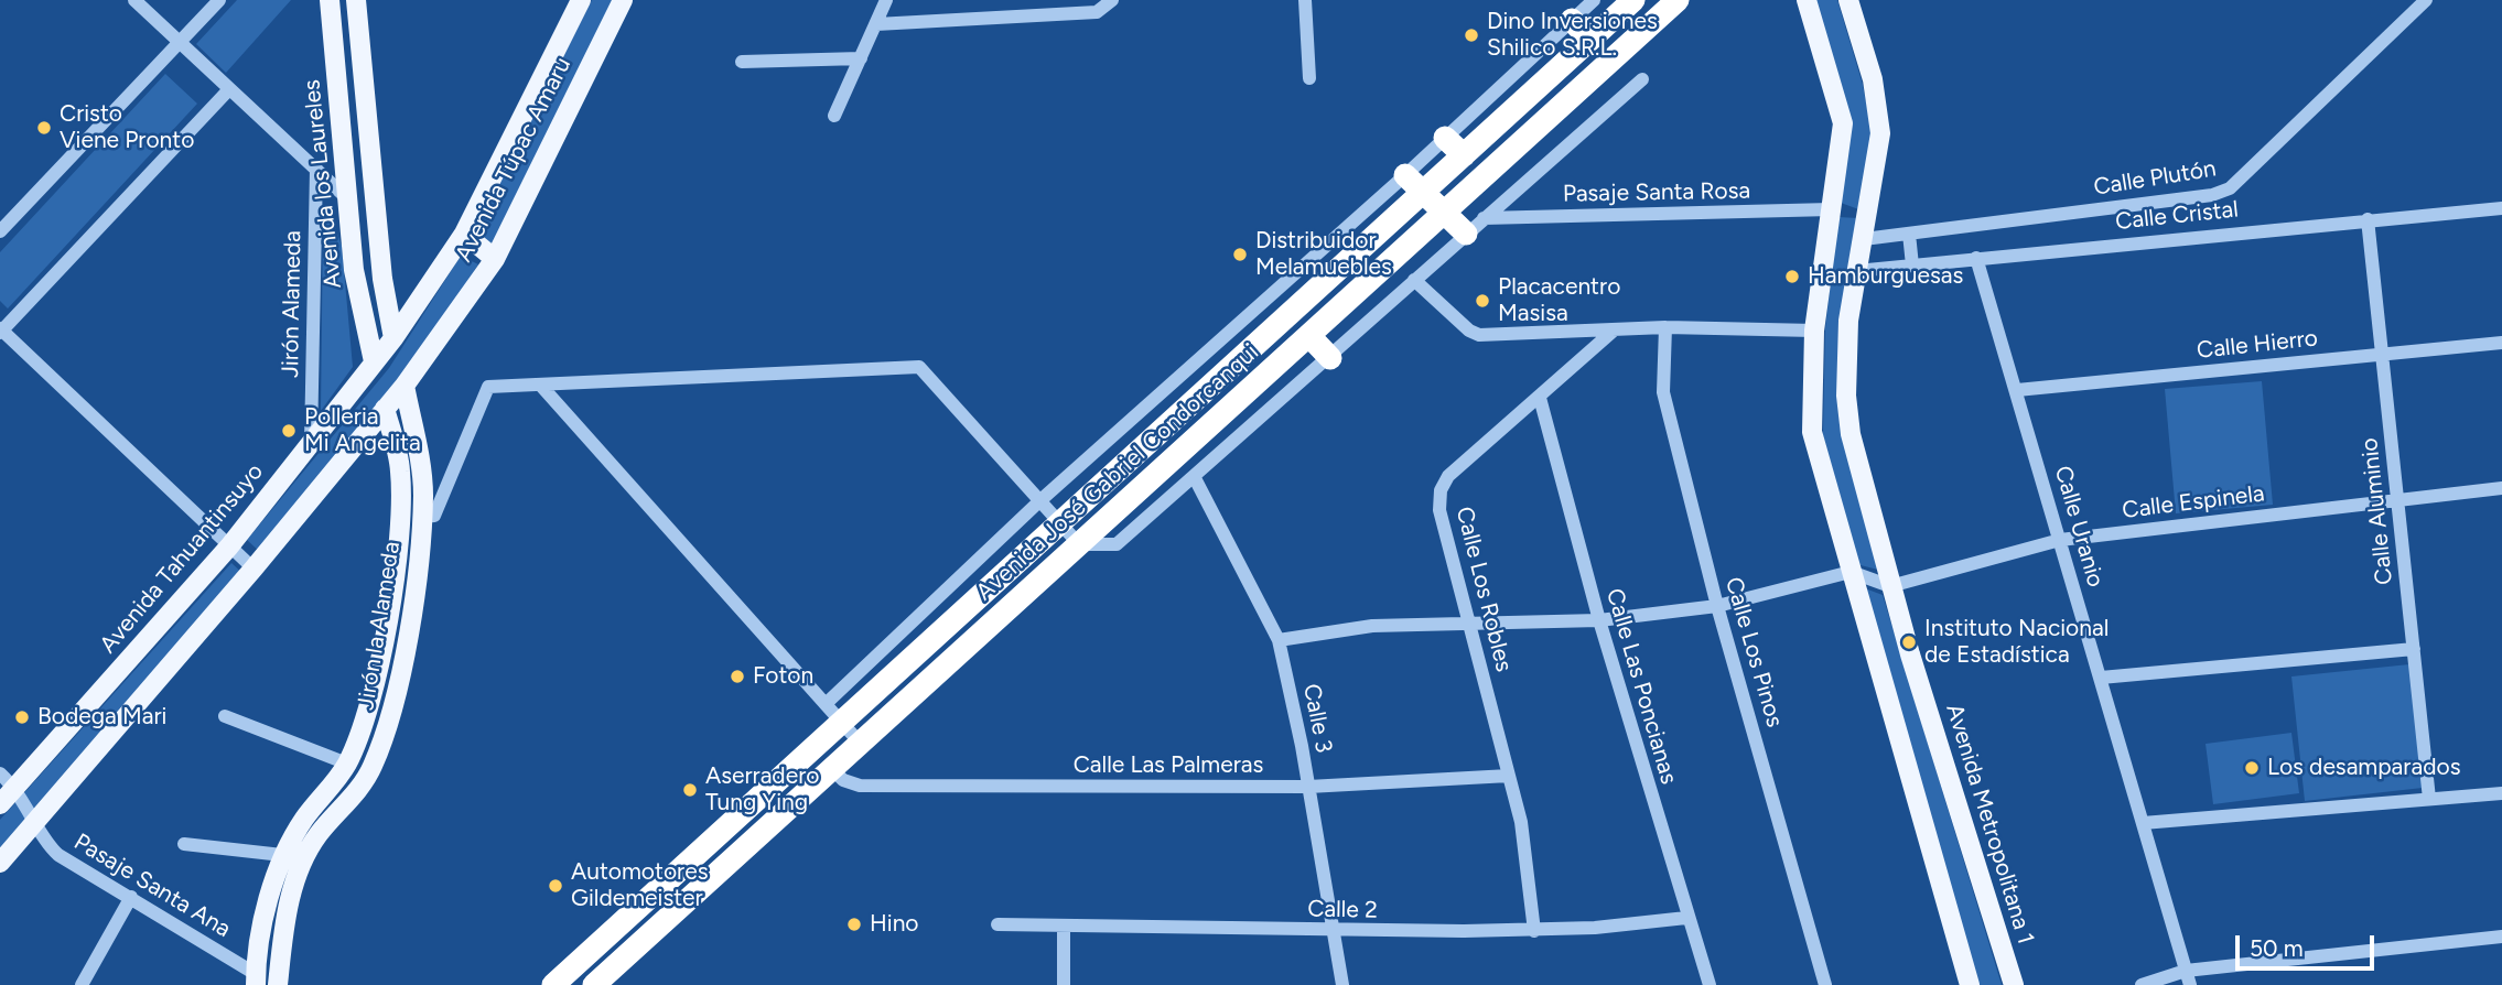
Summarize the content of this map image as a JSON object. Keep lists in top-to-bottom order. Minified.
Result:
{"streets":{"highway":["Avenida José Gabriel Condorcanqui"],"main road":["Avenida Túpac Amaru","Avenida los Laureles","Avenida Tahuantinsuyo","Jirón la Alameda","Avenida Metropolitana 1"],"street":["Calle Plutón","Pasaje Santa Rosa","Calle Cristal","Jirón Alameda","Calle Hierro","Calle Espinela","Calle Aluminio","Calle Uranio","Calle Los Robles","Calle Los Pinos","Calle Las Poncianas","Calle 3","Calle Las Palmeras","Pasaje Santa Ana","Calle 2"]},"crossings":[["Avenida Túpac Amaru","Avenida Tahuantinsuyo"],["Avenida Túpac Amaru","Jirón la Alameda"],["Calle Plutón","Avenida Metropolitana 1"],["Avenida los Laureles","Avenida Tahuantinsuyo"],["Calle Cristal","Calle Aluminio"],["Calle Cristal","Calle Uranio"],["Calle Cristal","Avenida Metropolitana 1"],["Jirón Alameda","Avenida Tahuantinsuyo"],["Calle Hierro","Calle Aluminio"],["Calle Hierro","Calle Uranio"],["Avenida José Gabriel Condorcanqui","Calle Las Palmeras"],["Calle Espinela","Calle Aluminio"],["Calle Espinela","Calle Uranio"],["Calle Espinela","Avenida Metropolitana 1"],["Avenida Tahuantinsuyo","Pasaje Santa Ana"],["Calle Los Robles","Calle Las Poncianas"],["Calle Los Robles","Calle Las Palmeras"],["Calle Los Robles","Calle 2"],["Jirón la Alameda","Pasaje Santa Ana"],["Calle Las Poncianas","Calle 2"],["Calle 3","Calle Las Palmeras"],["Calle 3","Calle 2"]],"places":["Dino Inversiones Shilico S.R.L.","Cristo Viene Pronto","Distribuidor Melamuebles","Hamburguesas","Placacentro Masisa","Polleria Mi Angelita","Instituto Nacional de Estadística","Foton","Bodega Mari","Los desamparados","Aserradero Tung Ying","Automotores Gildemeister","Hino"],"scale_bar":"50 m"}
